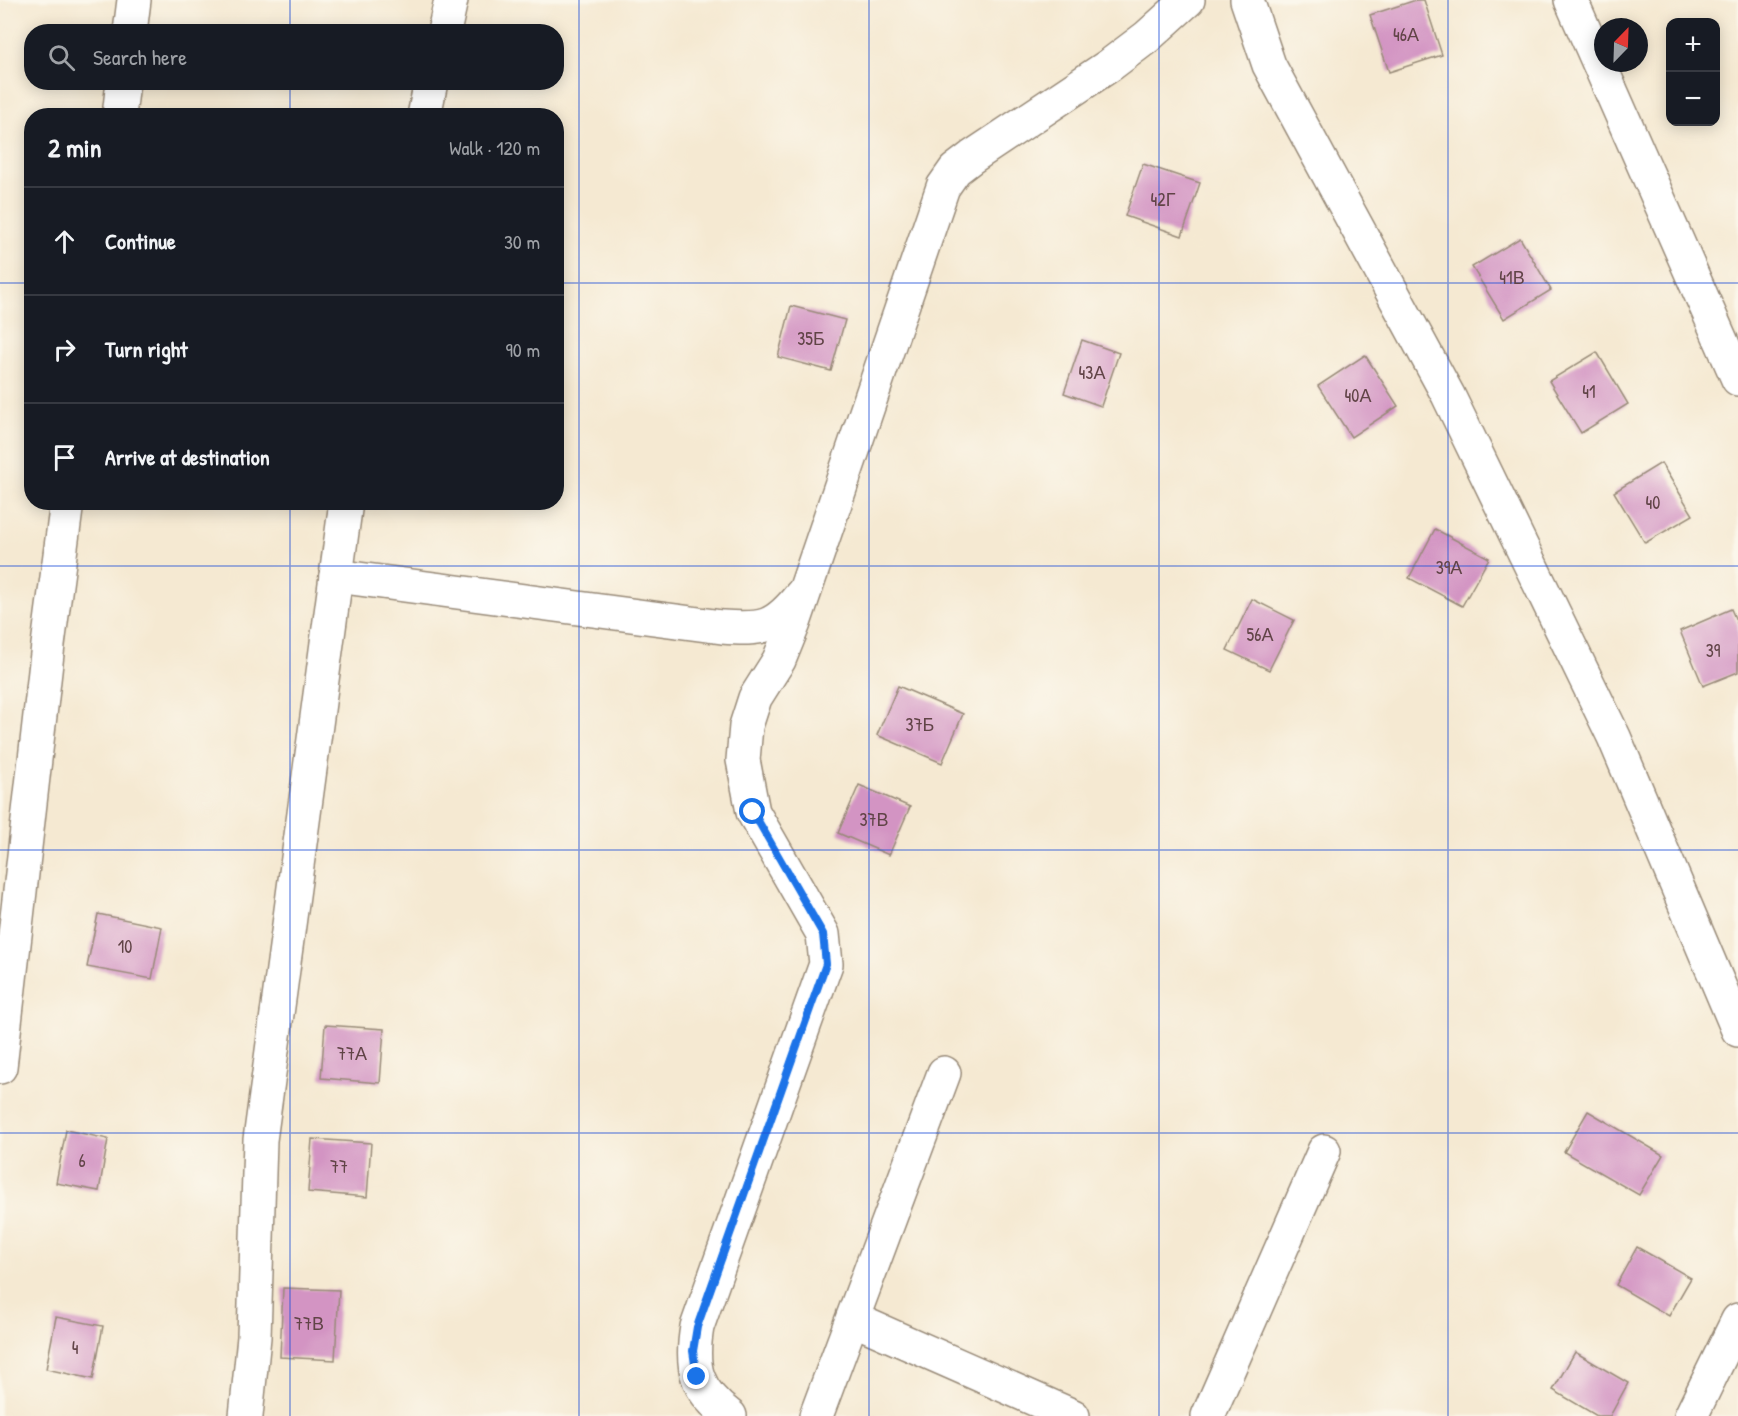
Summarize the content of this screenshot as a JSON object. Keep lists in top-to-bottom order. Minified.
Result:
{"house_numbers":["46А","42Г","41В","35Б","43А","41","40А","40","39А","56А","39","37Б","37В","10","77А","6","77","77В","4"],"north":"top right","page":{"map_buttons":["+","−"],"search":"Search here","heading":["2 min","Walk · 120 m"],"list":[["Continue","30 m"],["Turn right","90 m"],"Arrive at destination"]}}
